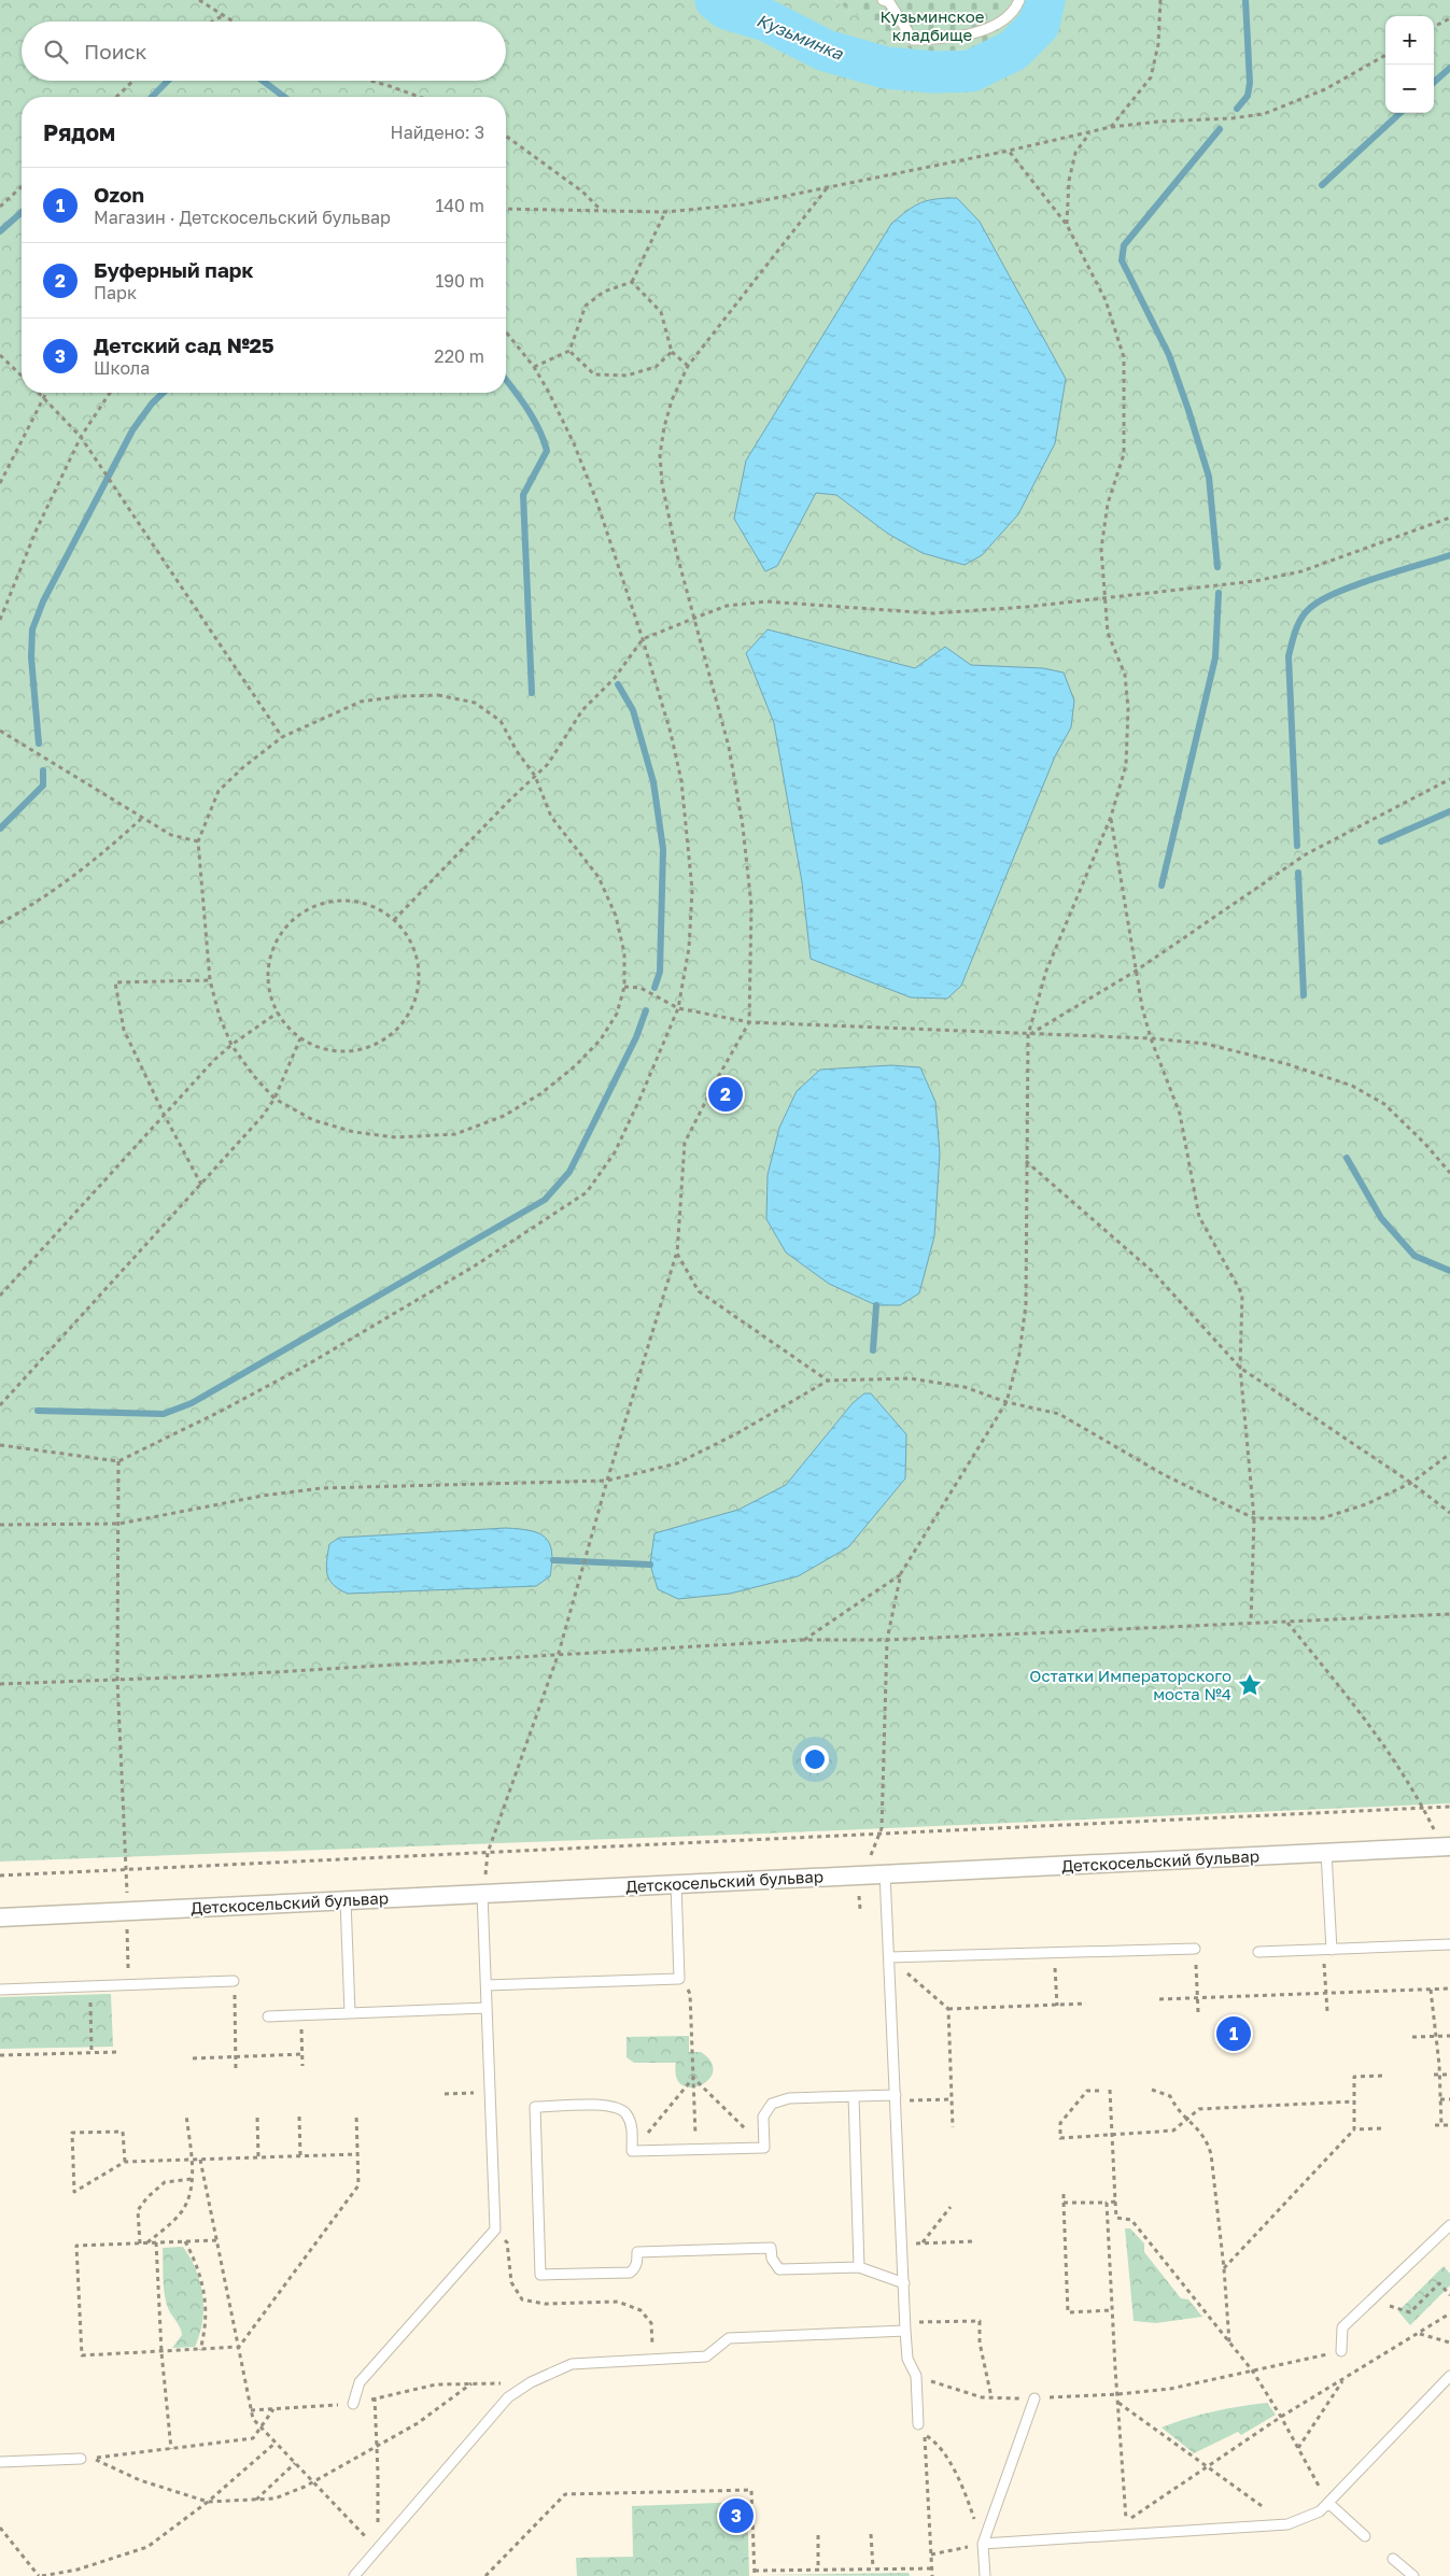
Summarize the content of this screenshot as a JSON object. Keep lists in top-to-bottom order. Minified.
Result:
{"streets":{"street":["Детскосельский бульвар"]},"water":["Кузьминка"],"parks":["Кузьминское кладбище"],"places":{"place":["Остатки Императорского моста №4"]},"page":{"map_buttons":["+","−"],"search":"Поиск","heading":["Рядом","Найдено: 3"],"list":[{"mark":"1","name":"Ozon","note":"Магазин · Детскосельский бульвар","value":"140 m"},{"mark":"2","name":"Буферный парк","note":"Парк","value":"190 m"},{"mark":"3","name":"Детский сад №25","note":"Школа","value":"220 m"}],"pins":["2","1","3"]}}
